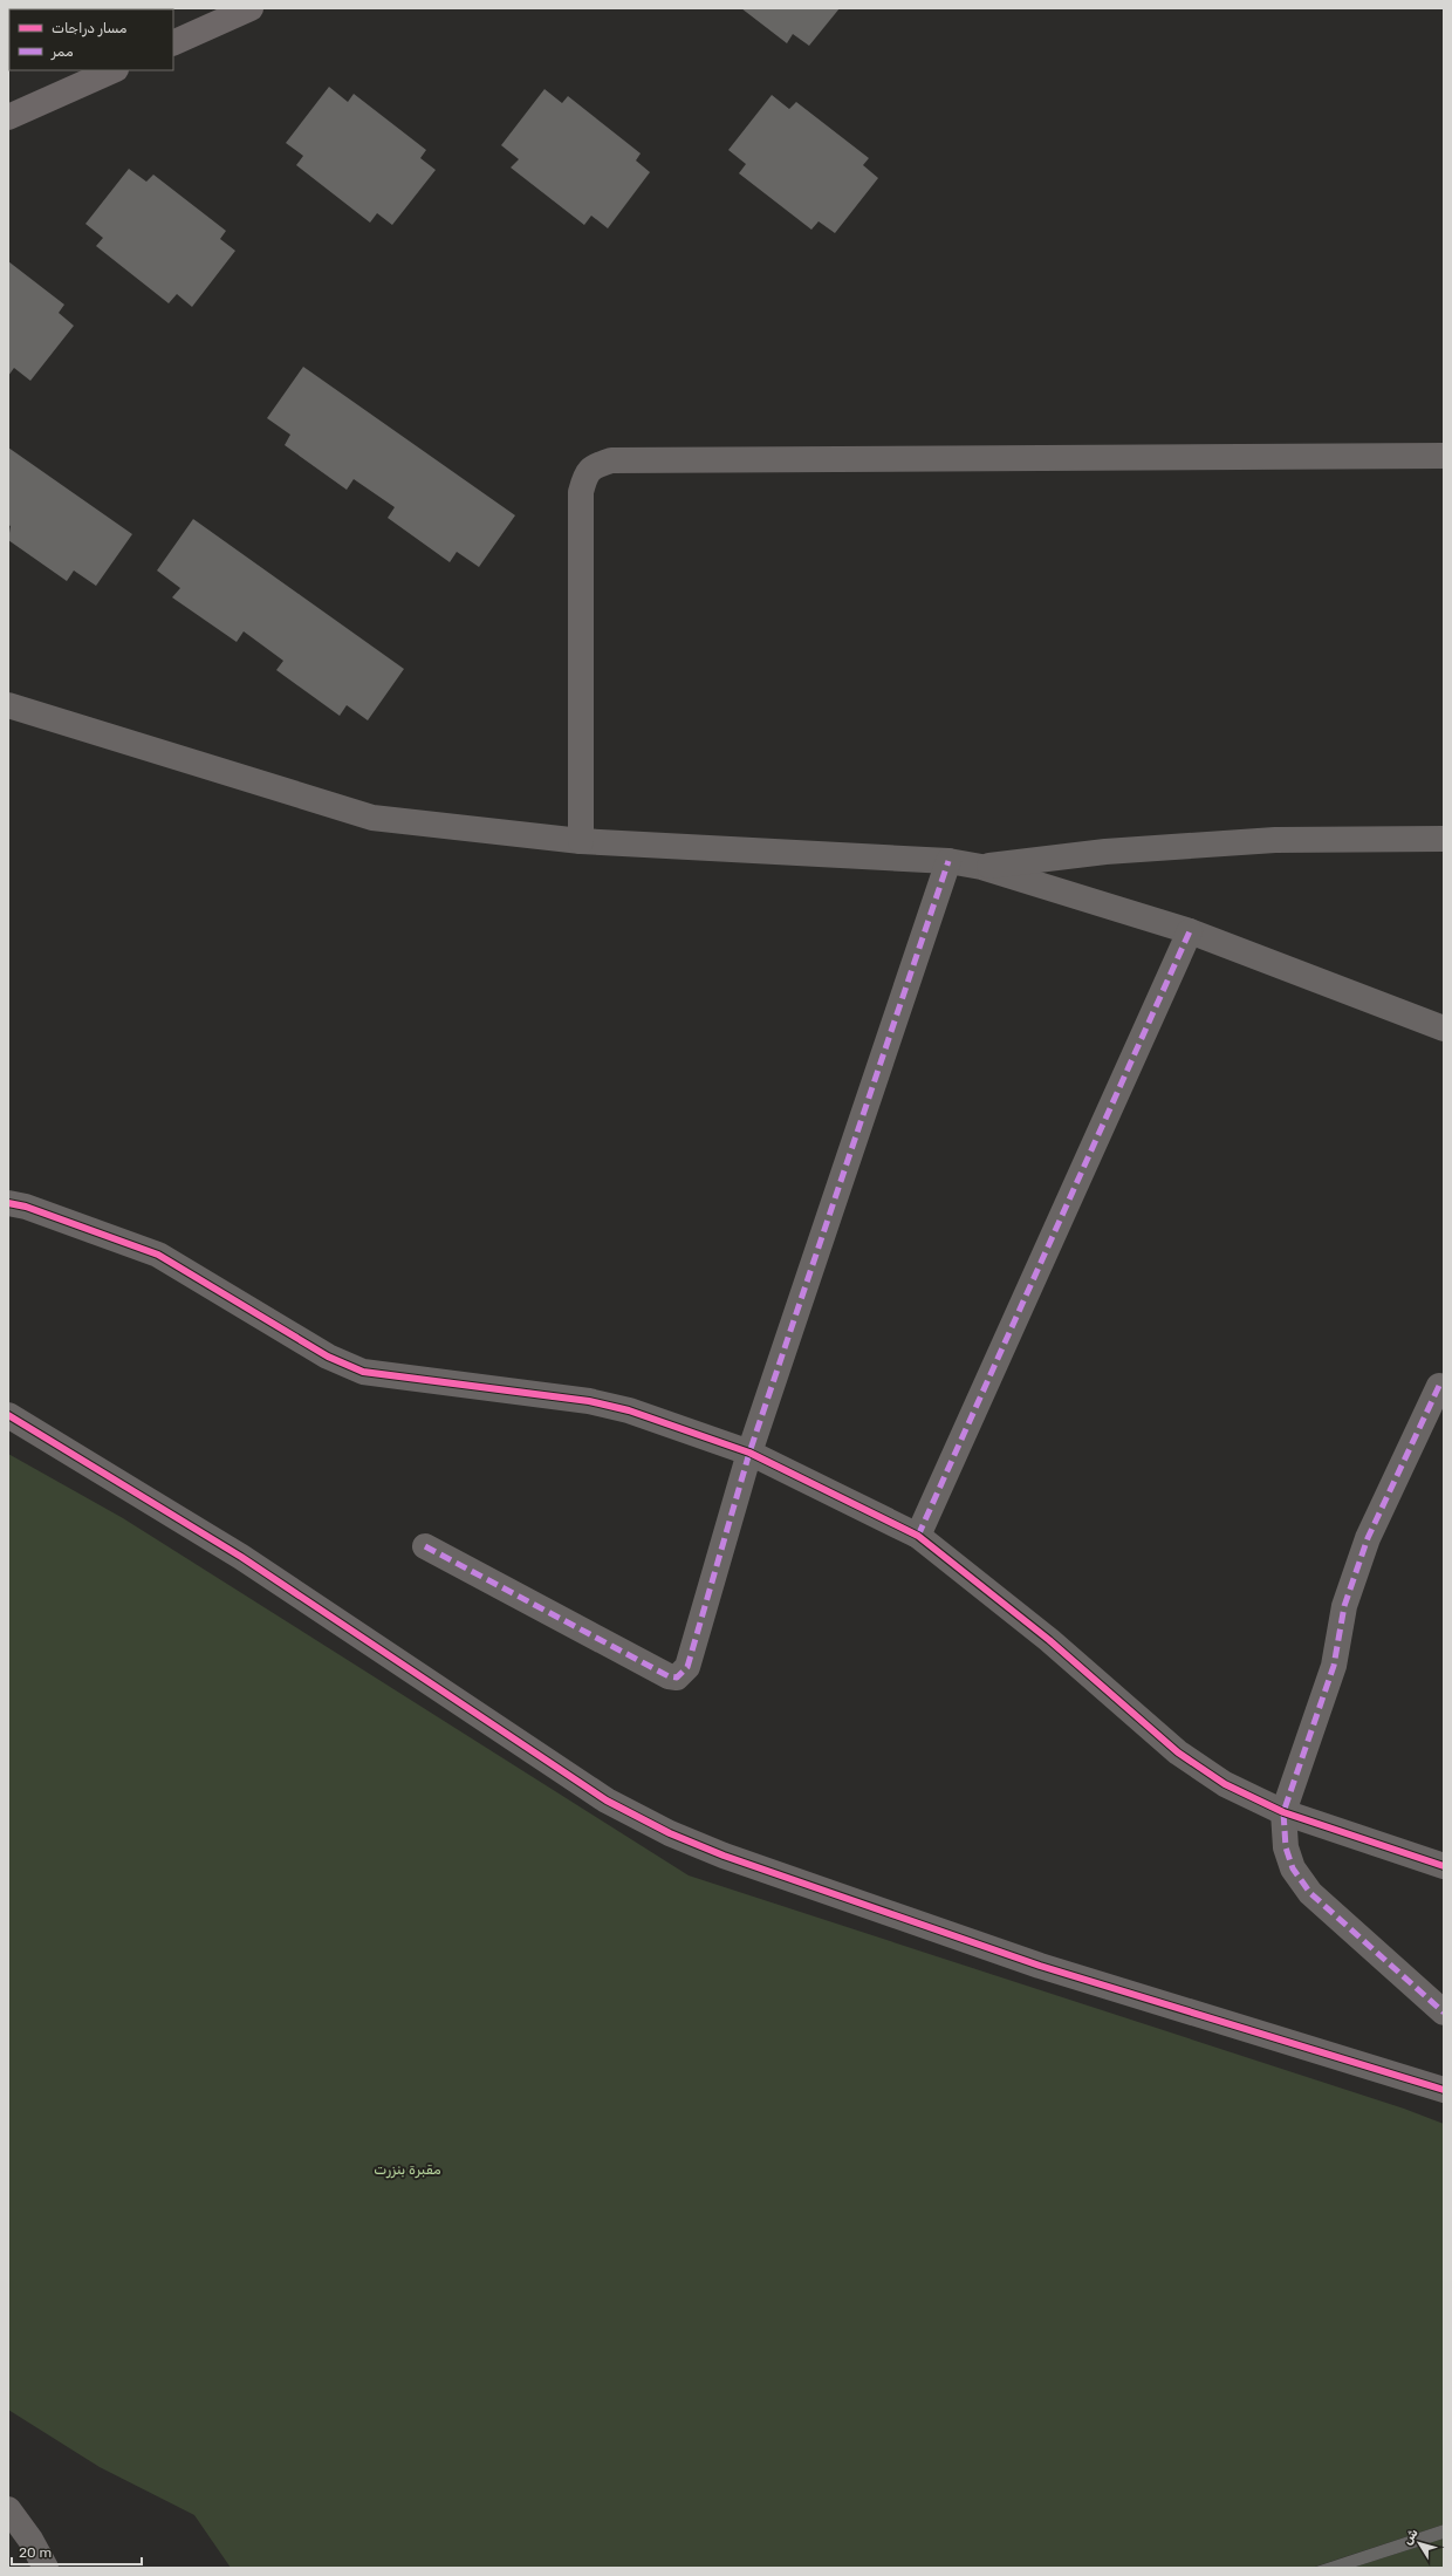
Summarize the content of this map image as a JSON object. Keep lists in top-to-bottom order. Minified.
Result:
{"parks":["مقبرة بنزرت"],"legend":["مسار دراجات","ممر"],"scale_bar":"20 m","north":"top left"}
